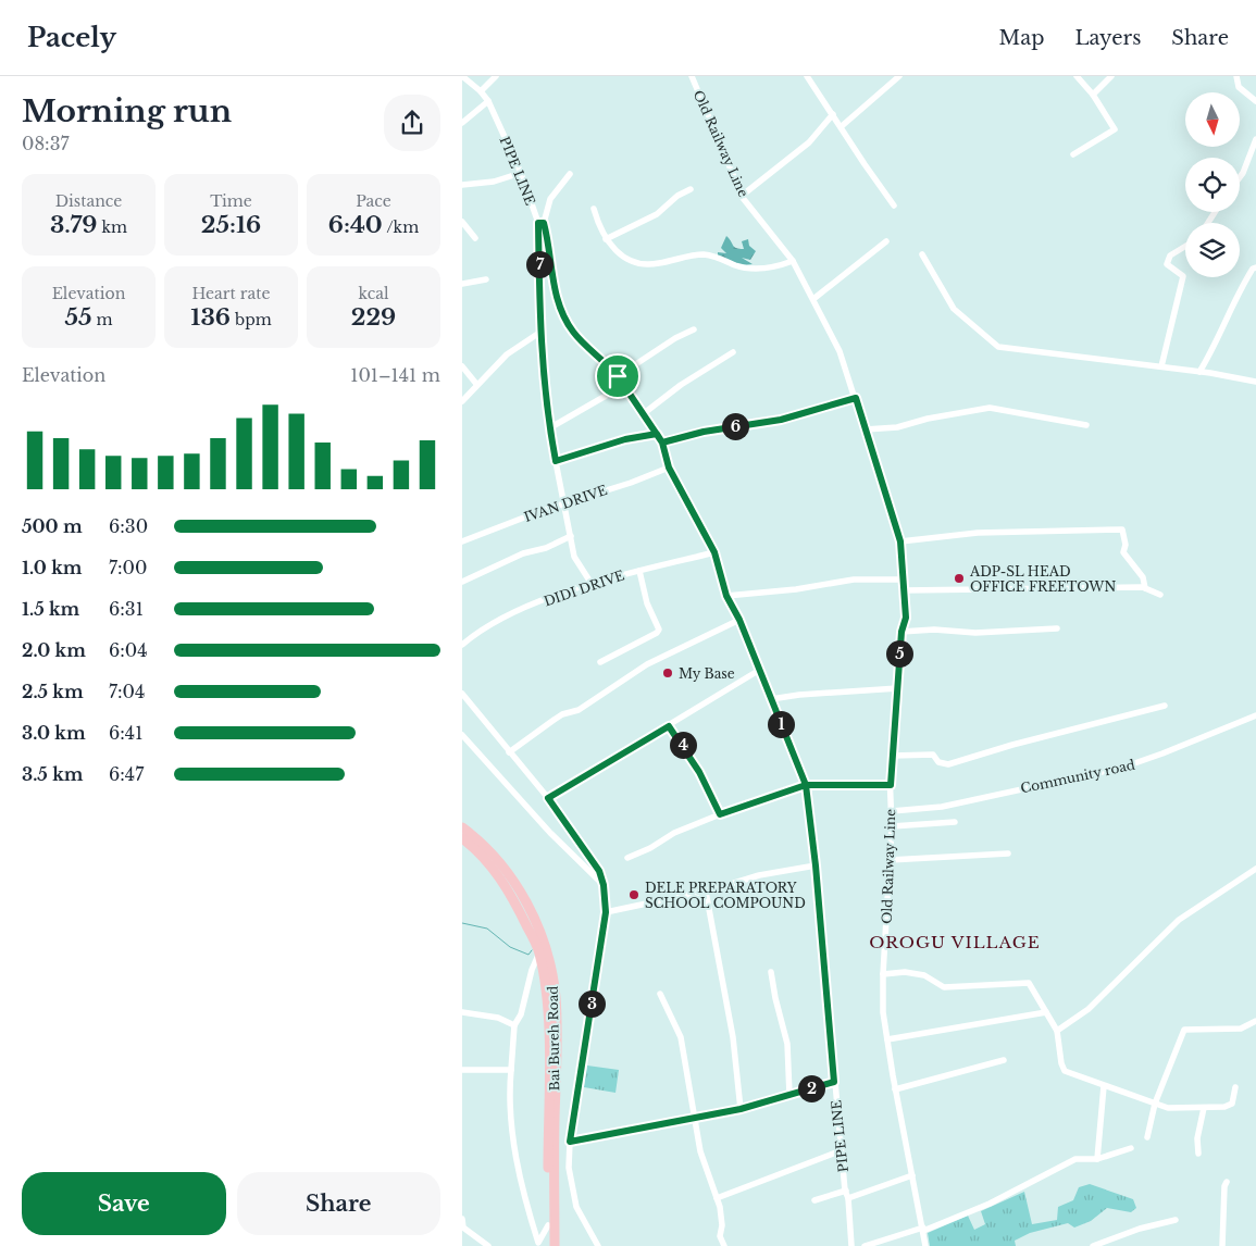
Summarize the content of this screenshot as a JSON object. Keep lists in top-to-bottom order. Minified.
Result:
{"streets":{"highway":["Bai Bureh Road"],"street":["Old Railway Line","PIPE LINE","IVAN DRIVE","DIDI DRIVE","Community road"]},"crossings":[["Old Railway Line","Community road"],["PIPE LINE","IVAN DRIVE"],["PIPE LINE","DIDI DRIVE"]],"districts":["OROGU VILLAGE"],"places":["ADP-SL HEAD OFFICE FREETOWN","My Base","DELE PREPARATORY SCHOOL COMPOUND"],"north":"bottom","page":{"header":"Pacely","nav":["Map","Layers","Share"],"heading":["Morning run","08:37"],"stats":[["Distance","3.79 km"],["Time","25:16"],["Pace","6:40 /km"],["Elevation","55 m"],["Heart rate","136 bpm"],["kcal","229"]],"pins":["7","6","5","1","4","3","2"],"chart":["Elevation","101–141 m"],"list":[{"name":"500 m","note":"6:30"},{"name":"1.0 km","note":"7:00"},{"name":"1.5 km","note":"6:31"},{"name":"2.0 km","note":"6:04"},{"name":"2.5 km","note":"7:04"},{"name":"3.0 km","note":"6:41"},{"name":"3.5 km","note":"6:47"}],"buttons":["Save","Share"]}}
